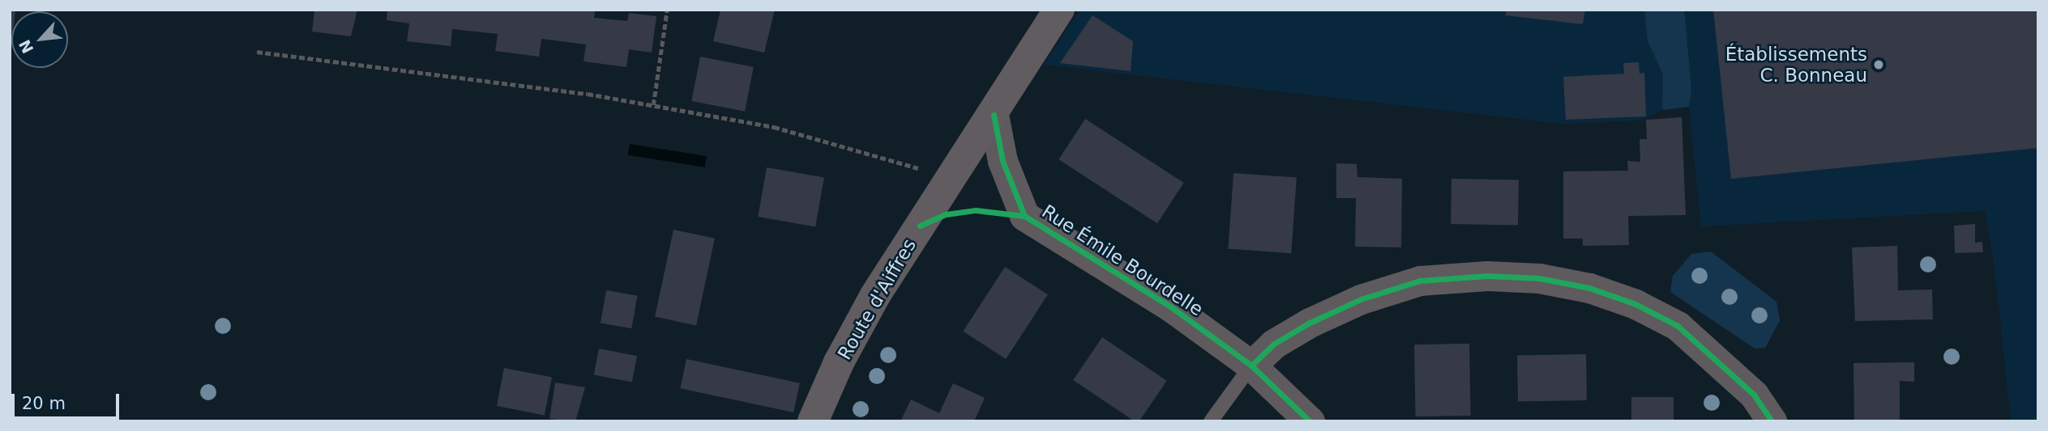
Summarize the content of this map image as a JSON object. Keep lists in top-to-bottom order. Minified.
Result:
{"streets":{"main road":["Route d'Aiffres"],"street":["Rue Émile Bourdelle"]},"crossings":[["Rue Émile Bourdelle","Route d'Aiffres"]],"places":["Établissements C. Bonneau"],"scale_bar":"20 m","north":"bottom left"}
